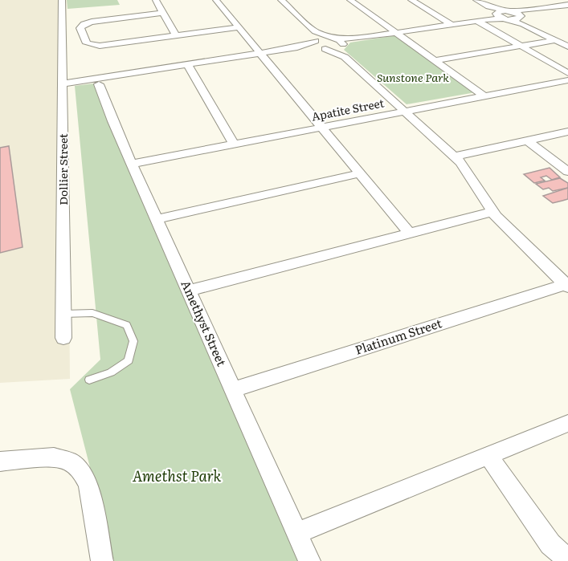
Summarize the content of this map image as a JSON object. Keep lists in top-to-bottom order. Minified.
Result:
{"streets":{"street":["Apatite Street","Dollier Street","Amethyst Street","Platinum Street"]},"crossings":[["Apatite Street","Amethyst Street"],["Amethyst Street","Platinum Street"]],"parks":["Sunstone Park","Amethst Park"]}
